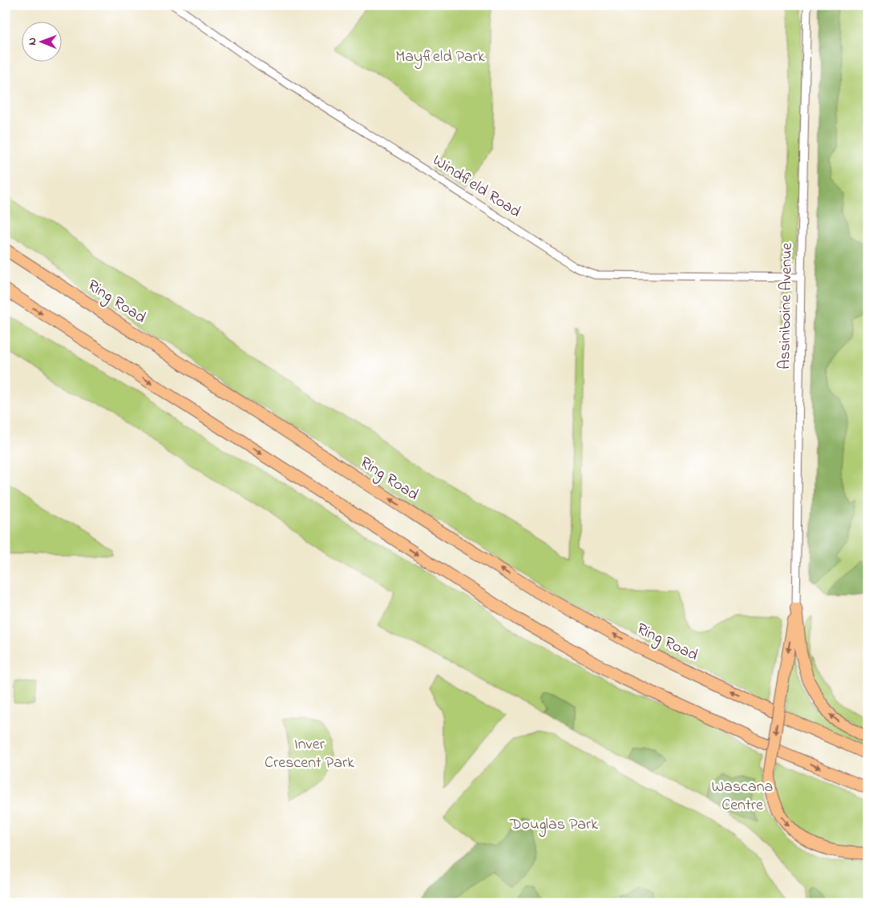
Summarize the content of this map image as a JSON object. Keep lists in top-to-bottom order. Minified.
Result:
{"streets":{"highway":["Ring Road"],"street":["Windfield Road","Assiniboine Avenue"]},"crossings":[["Windfield Road","Assiniboine Avenue"]],"parks":["Mayfield Park","Inver Crescent Park","Wascana Centre","Douglas Park"],"north":"left"}
